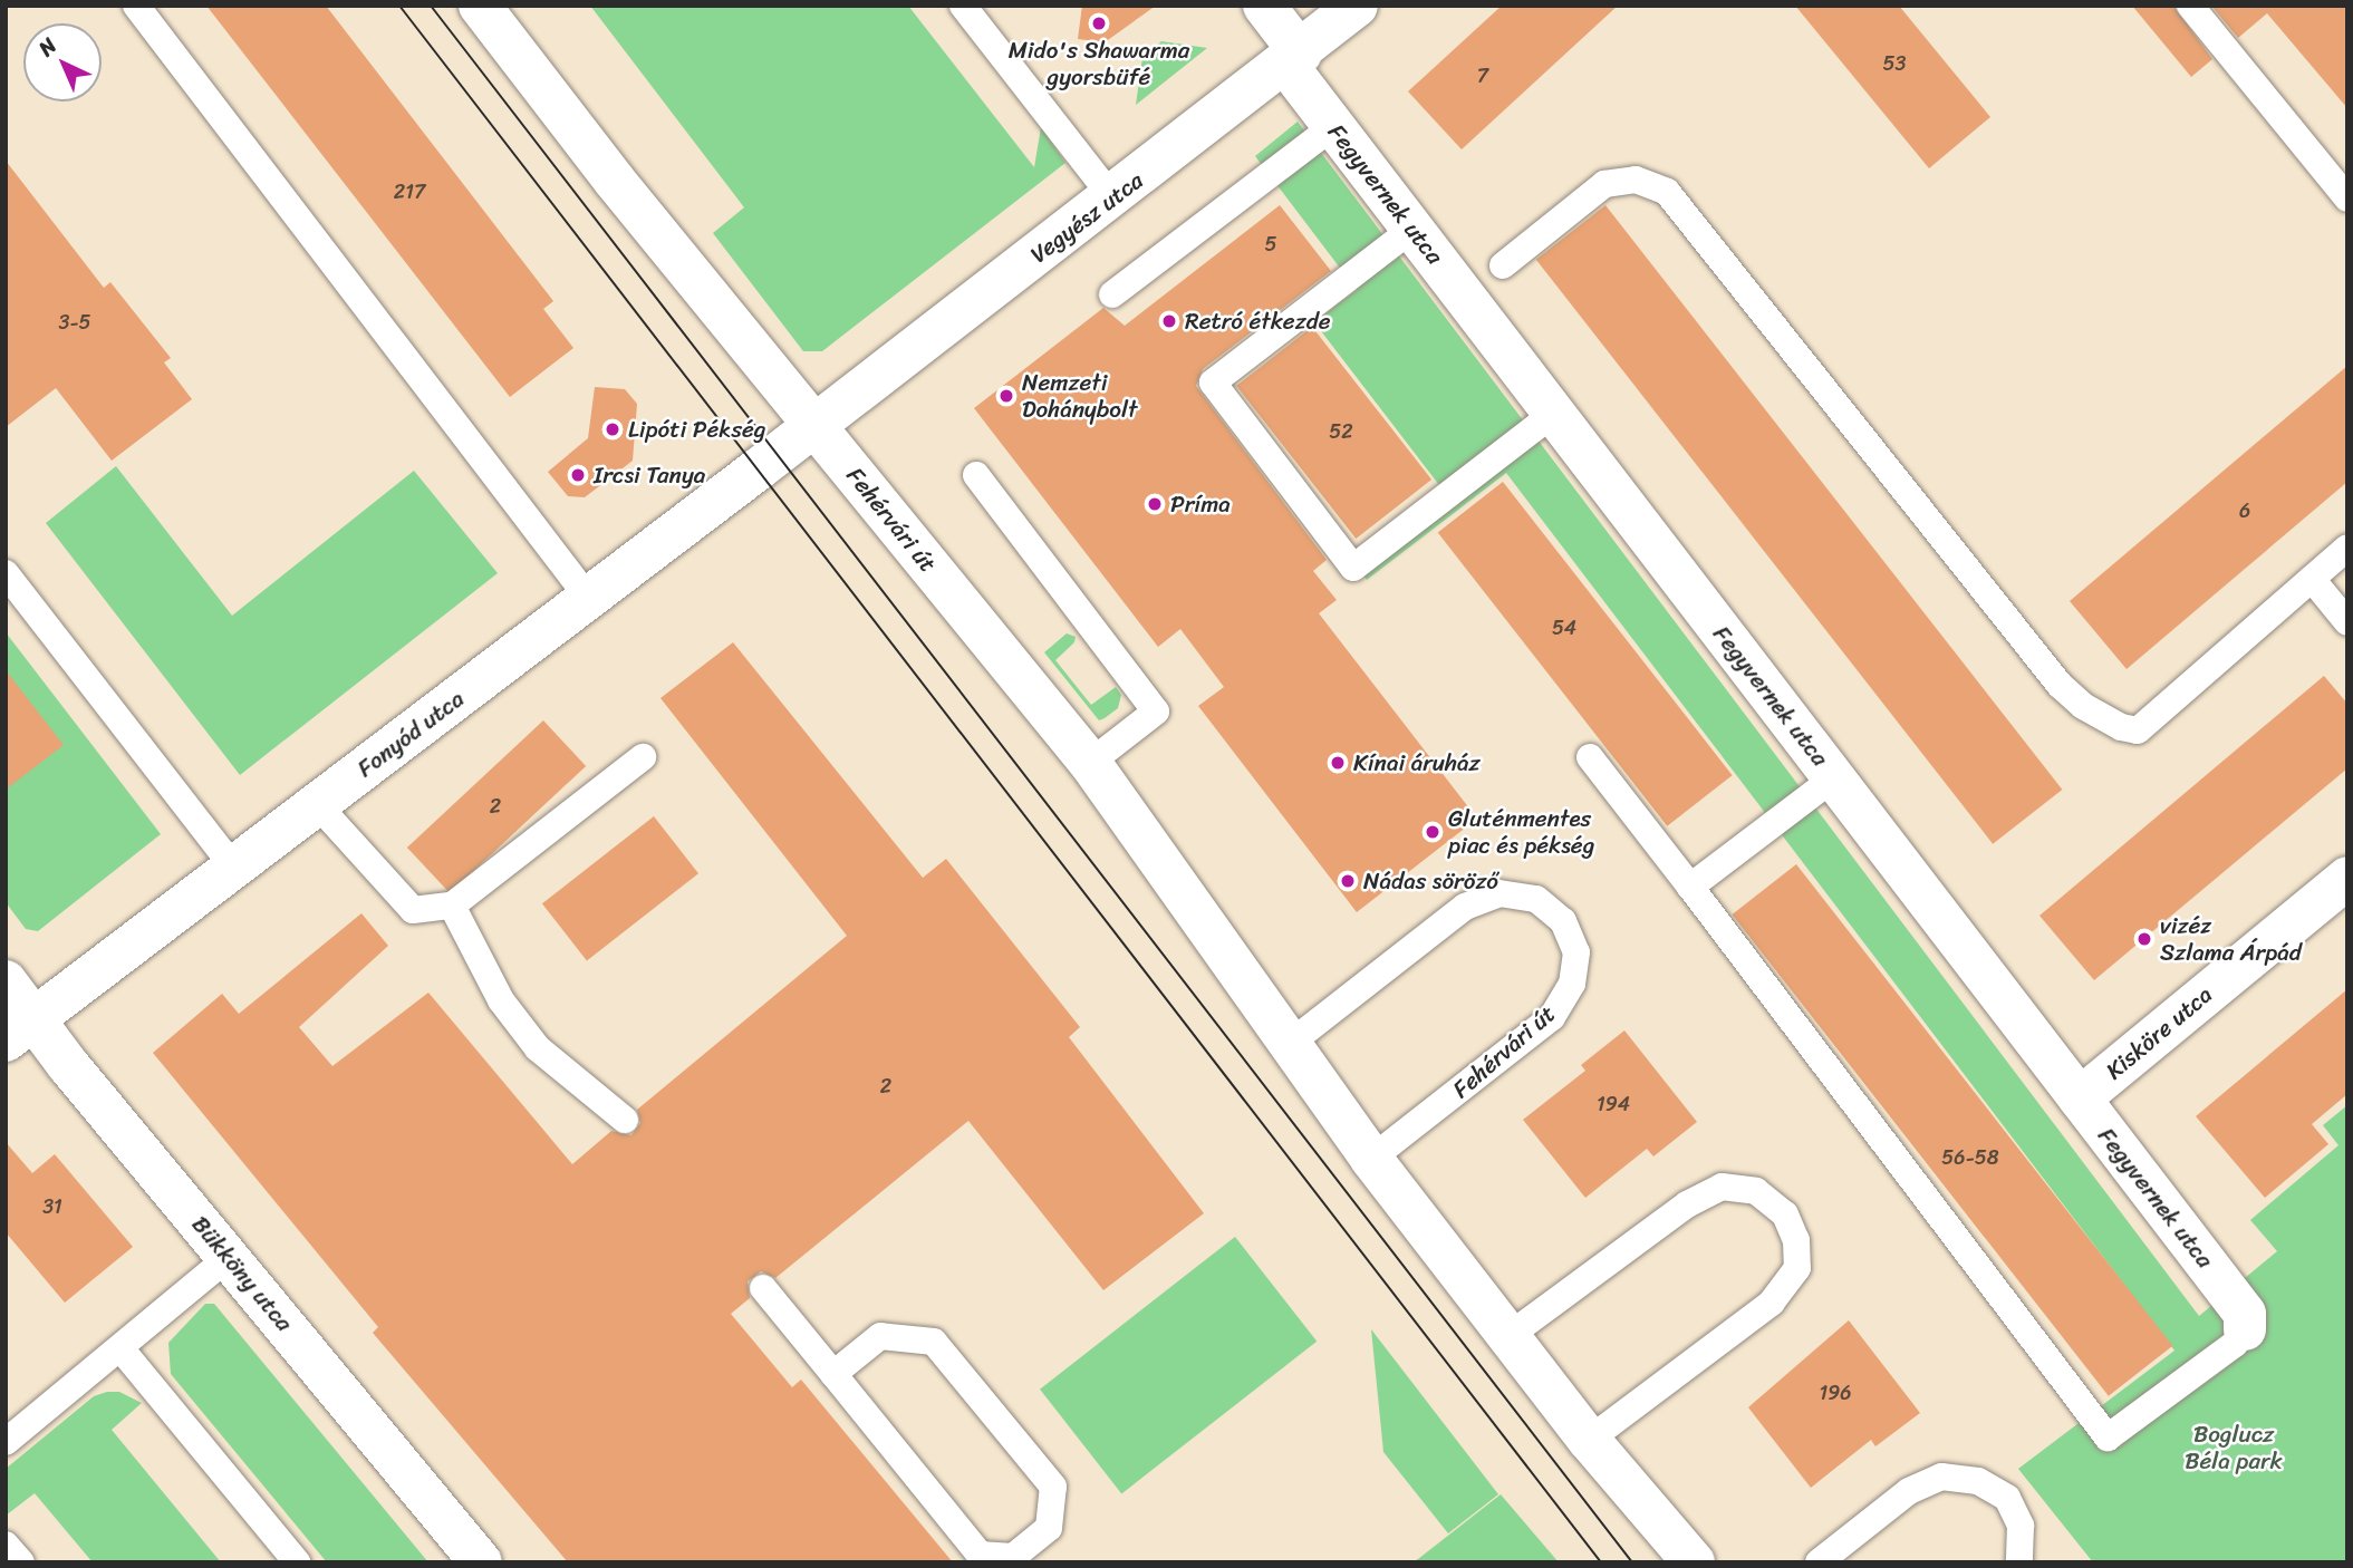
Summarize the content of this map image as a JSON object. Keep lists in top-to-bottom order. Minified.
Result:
{"streets":{"street":["Fegyvernek utca","Vegyész utca","Fehérvári út","Fonyód utca","Kisköre utca","Bükköny utca"]},"crossings":[["Fegyvernek utca","Vegyész utca"],["Fegyvernek utca","Kisköre utca"],["Vegyész utca","Fehérvári út"],["Vegyész utca","Fonyód utca"],["Fehérvári út","Fonyód utca"],["Fonyód utca","Bükköny utca"]],"parks":["Boglucz Béla park"],"places":["Mido's Shawarma gyorsbüfé","Retró étkezde","Nemzeti Dohánybolt","Lipóti Pékség","Ircsi Tanya","Príma","Kínai áruház","Gluténmentes piac és pékség","Nádas söröző","vizéz Szlama Árpád"],"house_numbers":["53","7","217","5","3-5","52","6","54","2","2","194","56-58","31","196"],"north":"top left"}
